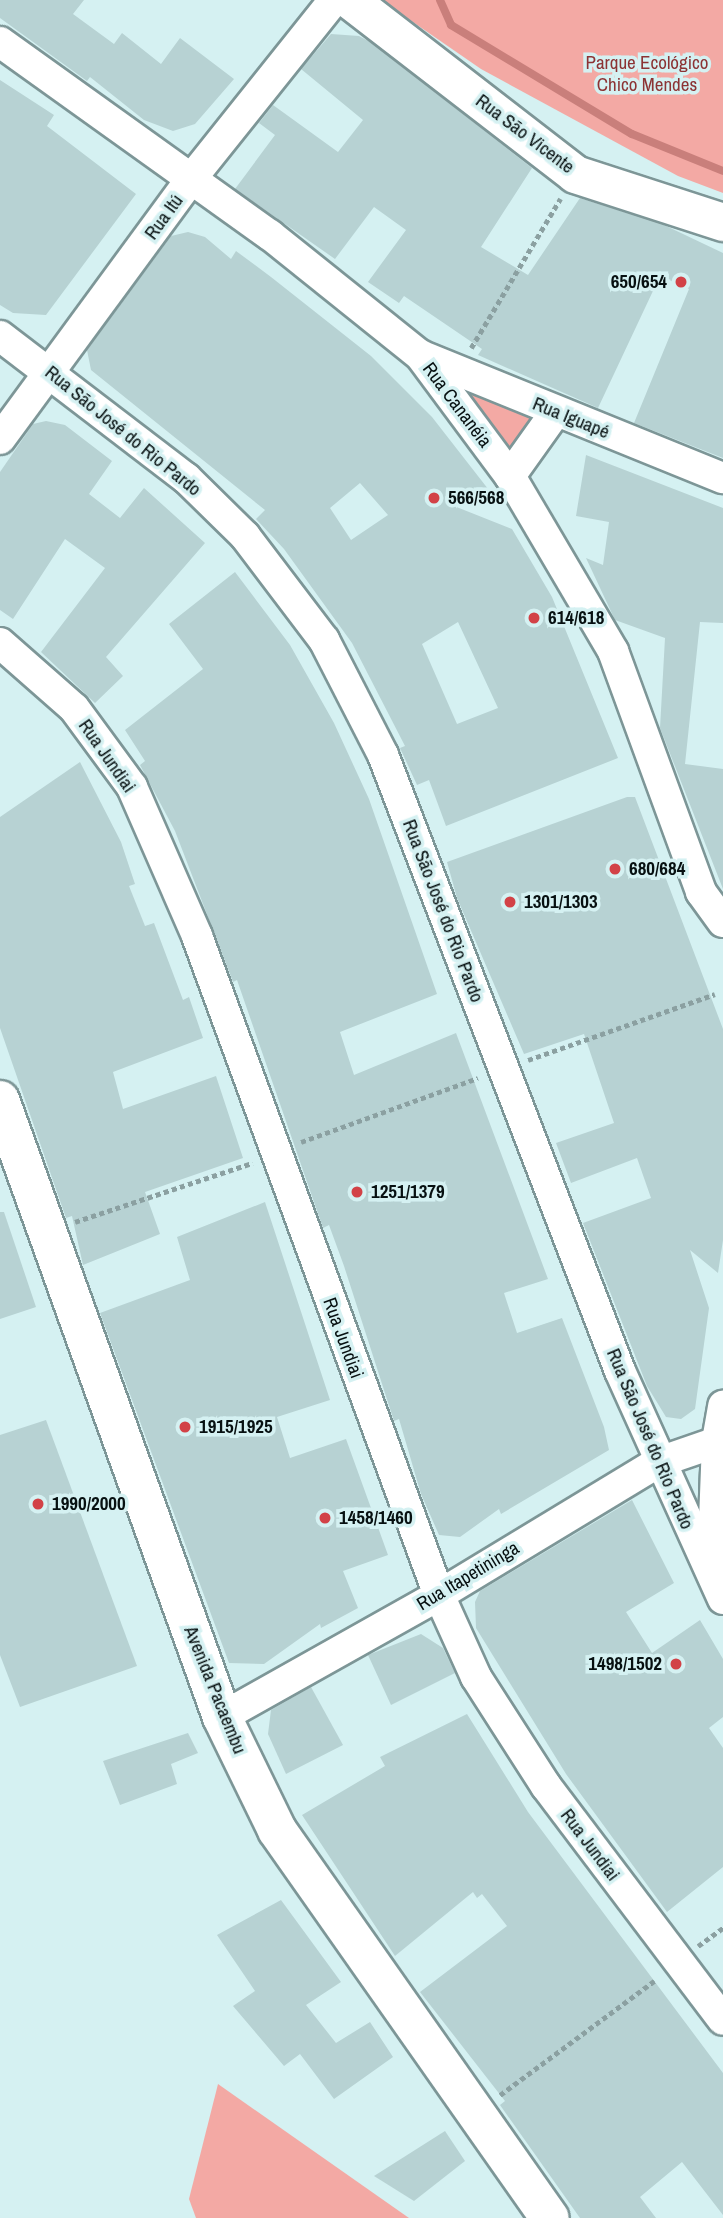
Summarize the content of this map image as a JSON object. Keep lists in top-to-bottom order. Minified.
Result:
{"streets":{"main road":["Avenida Pacaembu"],"street":["Rua São Vicente","Rua Itú","Rua Cananéia","Rua Iguapé","Rua São José do Rio Pardo","Rua Jundiai","Rua Itapetininga"]},"crossings":[["Rua Itú","Rua Cananéia"],["Rua Itú","Rua São José do Rio Pardo"],["Rua Cananéia","Rua Iguapé"],["Rua São José do Rio Pardo","Rua Itapetininga"],["Rua Jundiai","Rua Itapetininga"],["Rua Itapetininga","Avenida Pacaembu"]],"parks":["Parque Ecológico Chico Mendes"],"places":["650/654","566/568","614/618","680/684","1301/1303","1251/1379","1915/1925","1990/2000","1458/1460","1498/1502"]}
